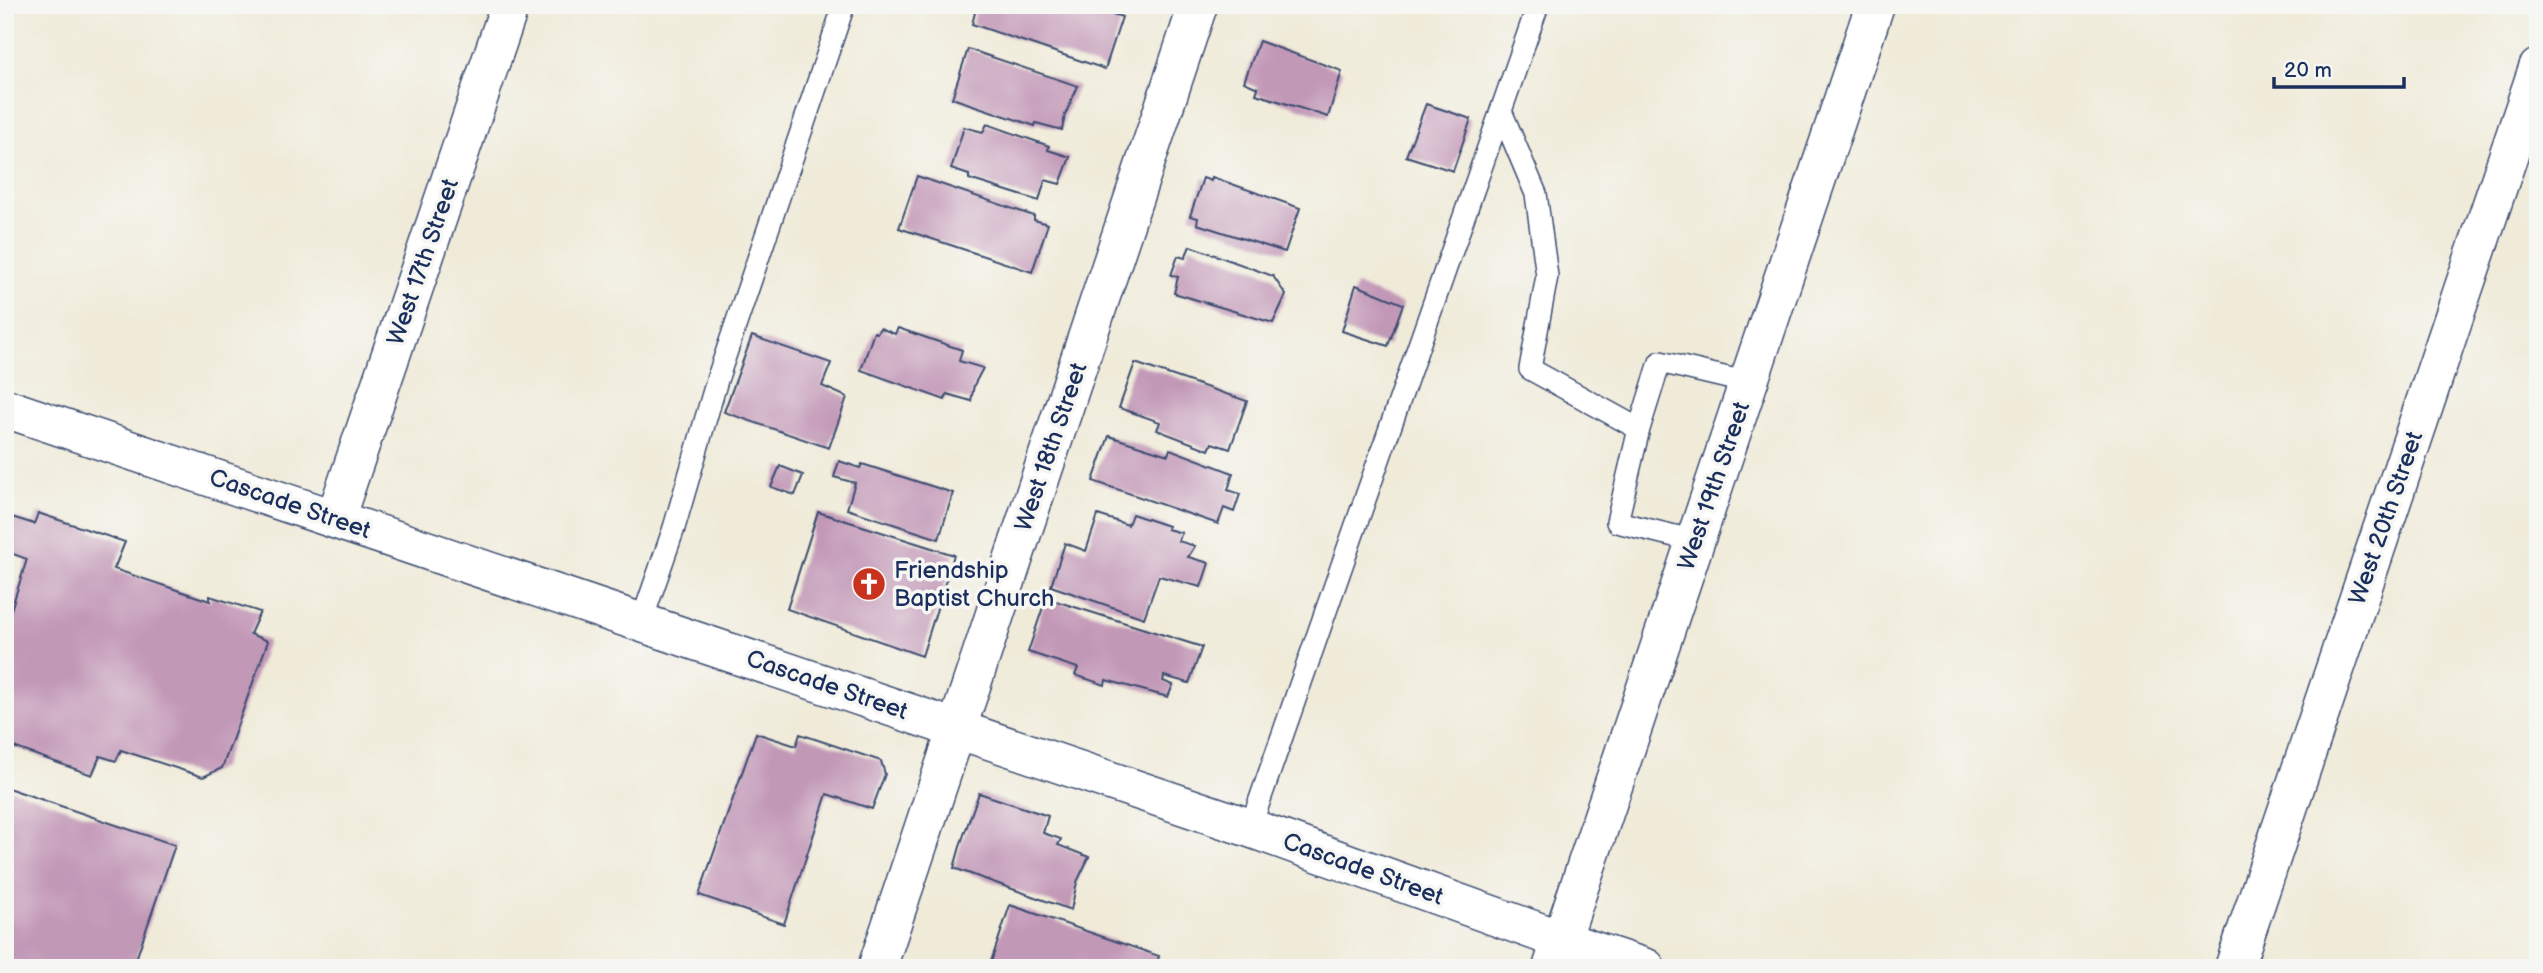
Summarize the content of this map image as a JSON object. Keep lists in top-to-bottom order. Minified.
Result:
{"streets":{"street":["West 17th Street","West 18th Street","West 19th Street","Cascade Street","West 20th Street"]},"crossings":[["West 17th Street","Cascade Street"],["West 18th Street","Cascade Street"],["West 19th Street","Cascade Street"]],"places":{"church":["Friendship Baptist Church"]},"scale_bar":"20 m"}
